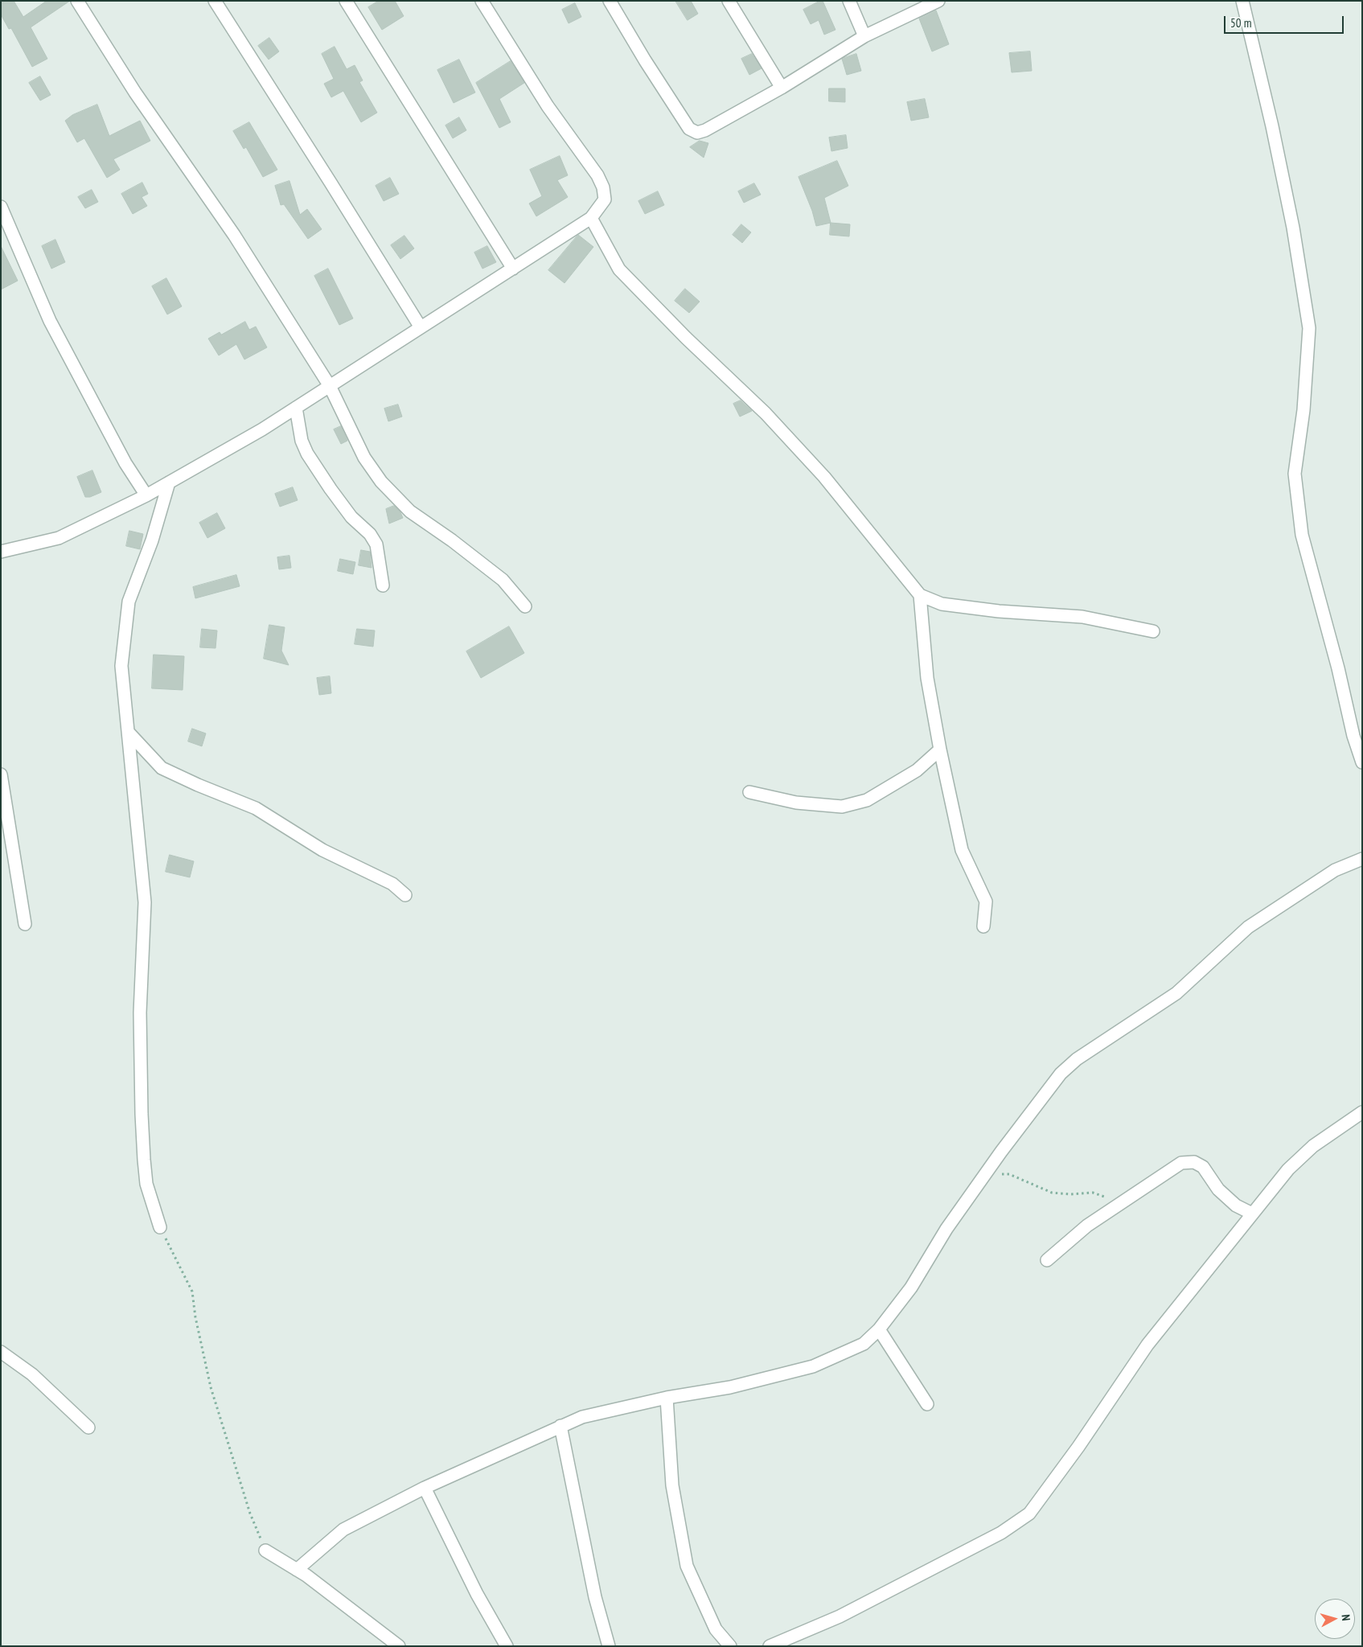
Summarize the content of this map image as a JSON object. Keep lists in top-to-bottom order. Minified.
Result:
{"scale_bar":"50 m","north":"right"}
